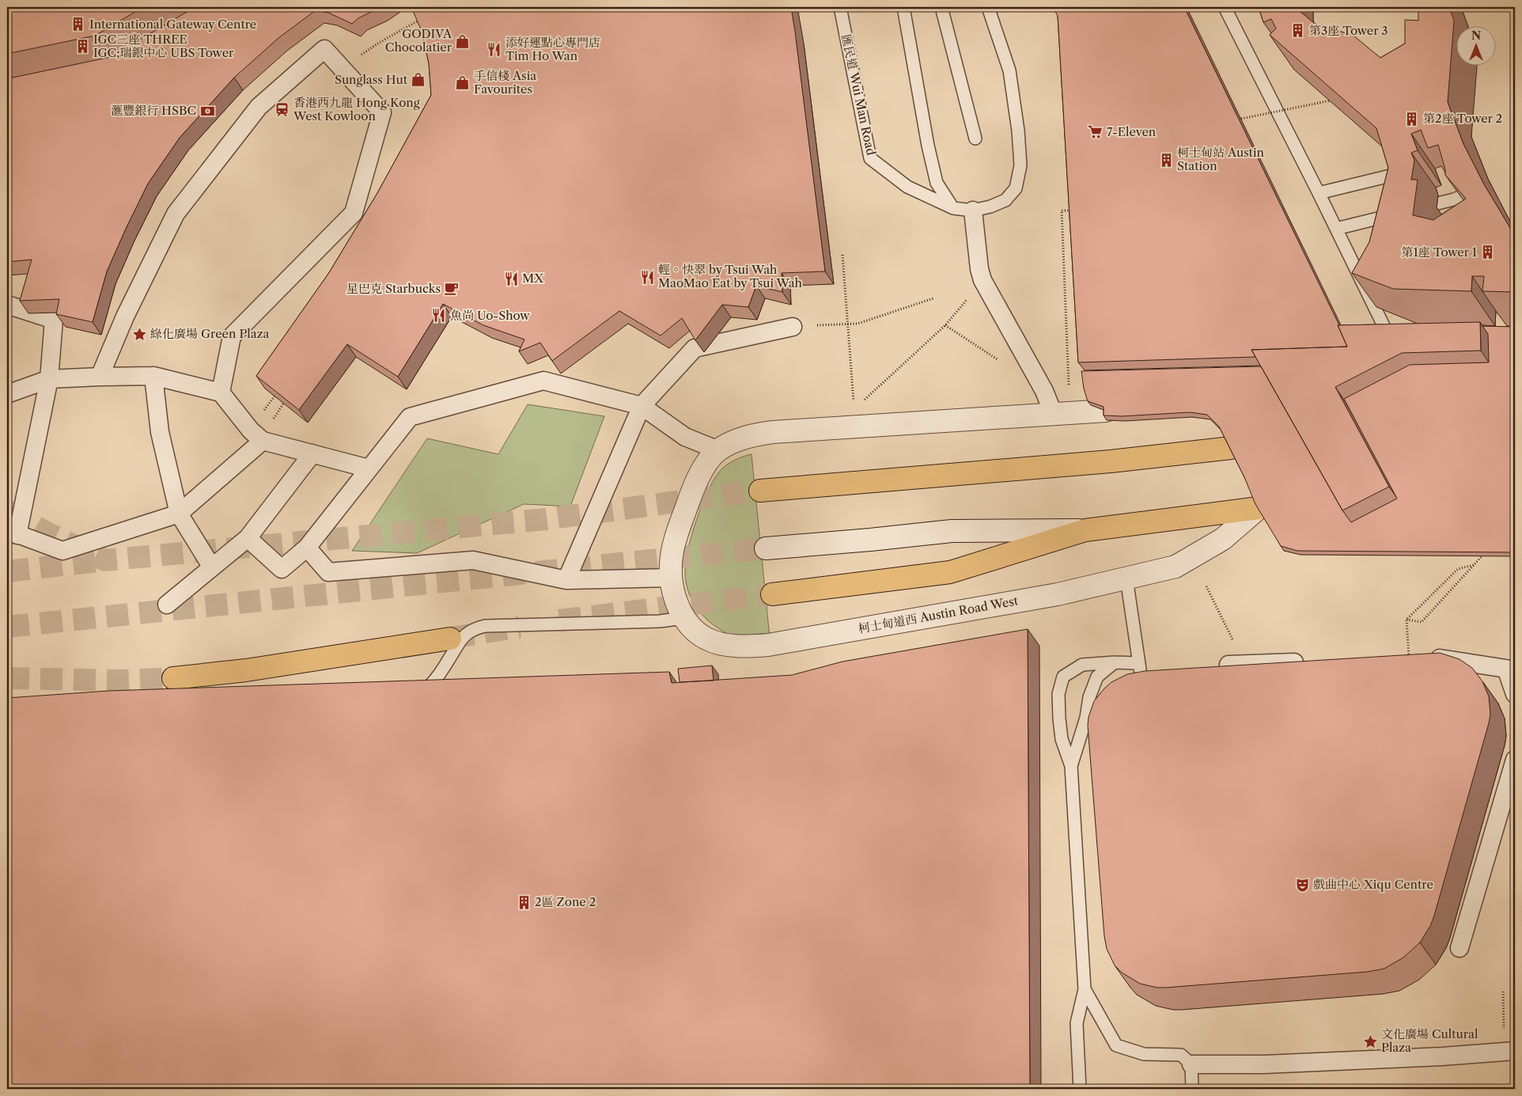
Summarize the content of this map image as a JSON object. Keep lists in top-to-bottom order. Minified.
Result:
{"streets":{"main road":["柯士甸道西 Austin Road West"],"lane":["匯民道 Wui Man Road"]},"places":{"building":["International Gateway Centre","第3座 Tower 3","IGC三座 THREE IGC;瑞銀中心 UBS Tower","第2座 Tower 2","柯士甸站 Austin Station","第1座 Tower 1","2區 Zone 2"],"shop":["GODIVA Chocolatier","Sunglass Hut","手信棧 Asia Favourites"],"restaurant":["添好運點心專門店 Tim Ho Wan","輕。快翠 by Tsui Wah MaoMao Eat by Tsui Wah","MX","魚尚 Uo-Show"],"station":["香港西九龍 Hong Kong West Kowloon"],"bank":["滙豐銀行 HSBC"],"supermarket":["7-Eleven"],"cafe":["星巴克 Starbucks"],"place":["綠化廣場 Green Plaza","文化廣場 Cultural Plaza"],"theatre":["戲曲中心 Xiqu Centre"]},"north":"top"}
